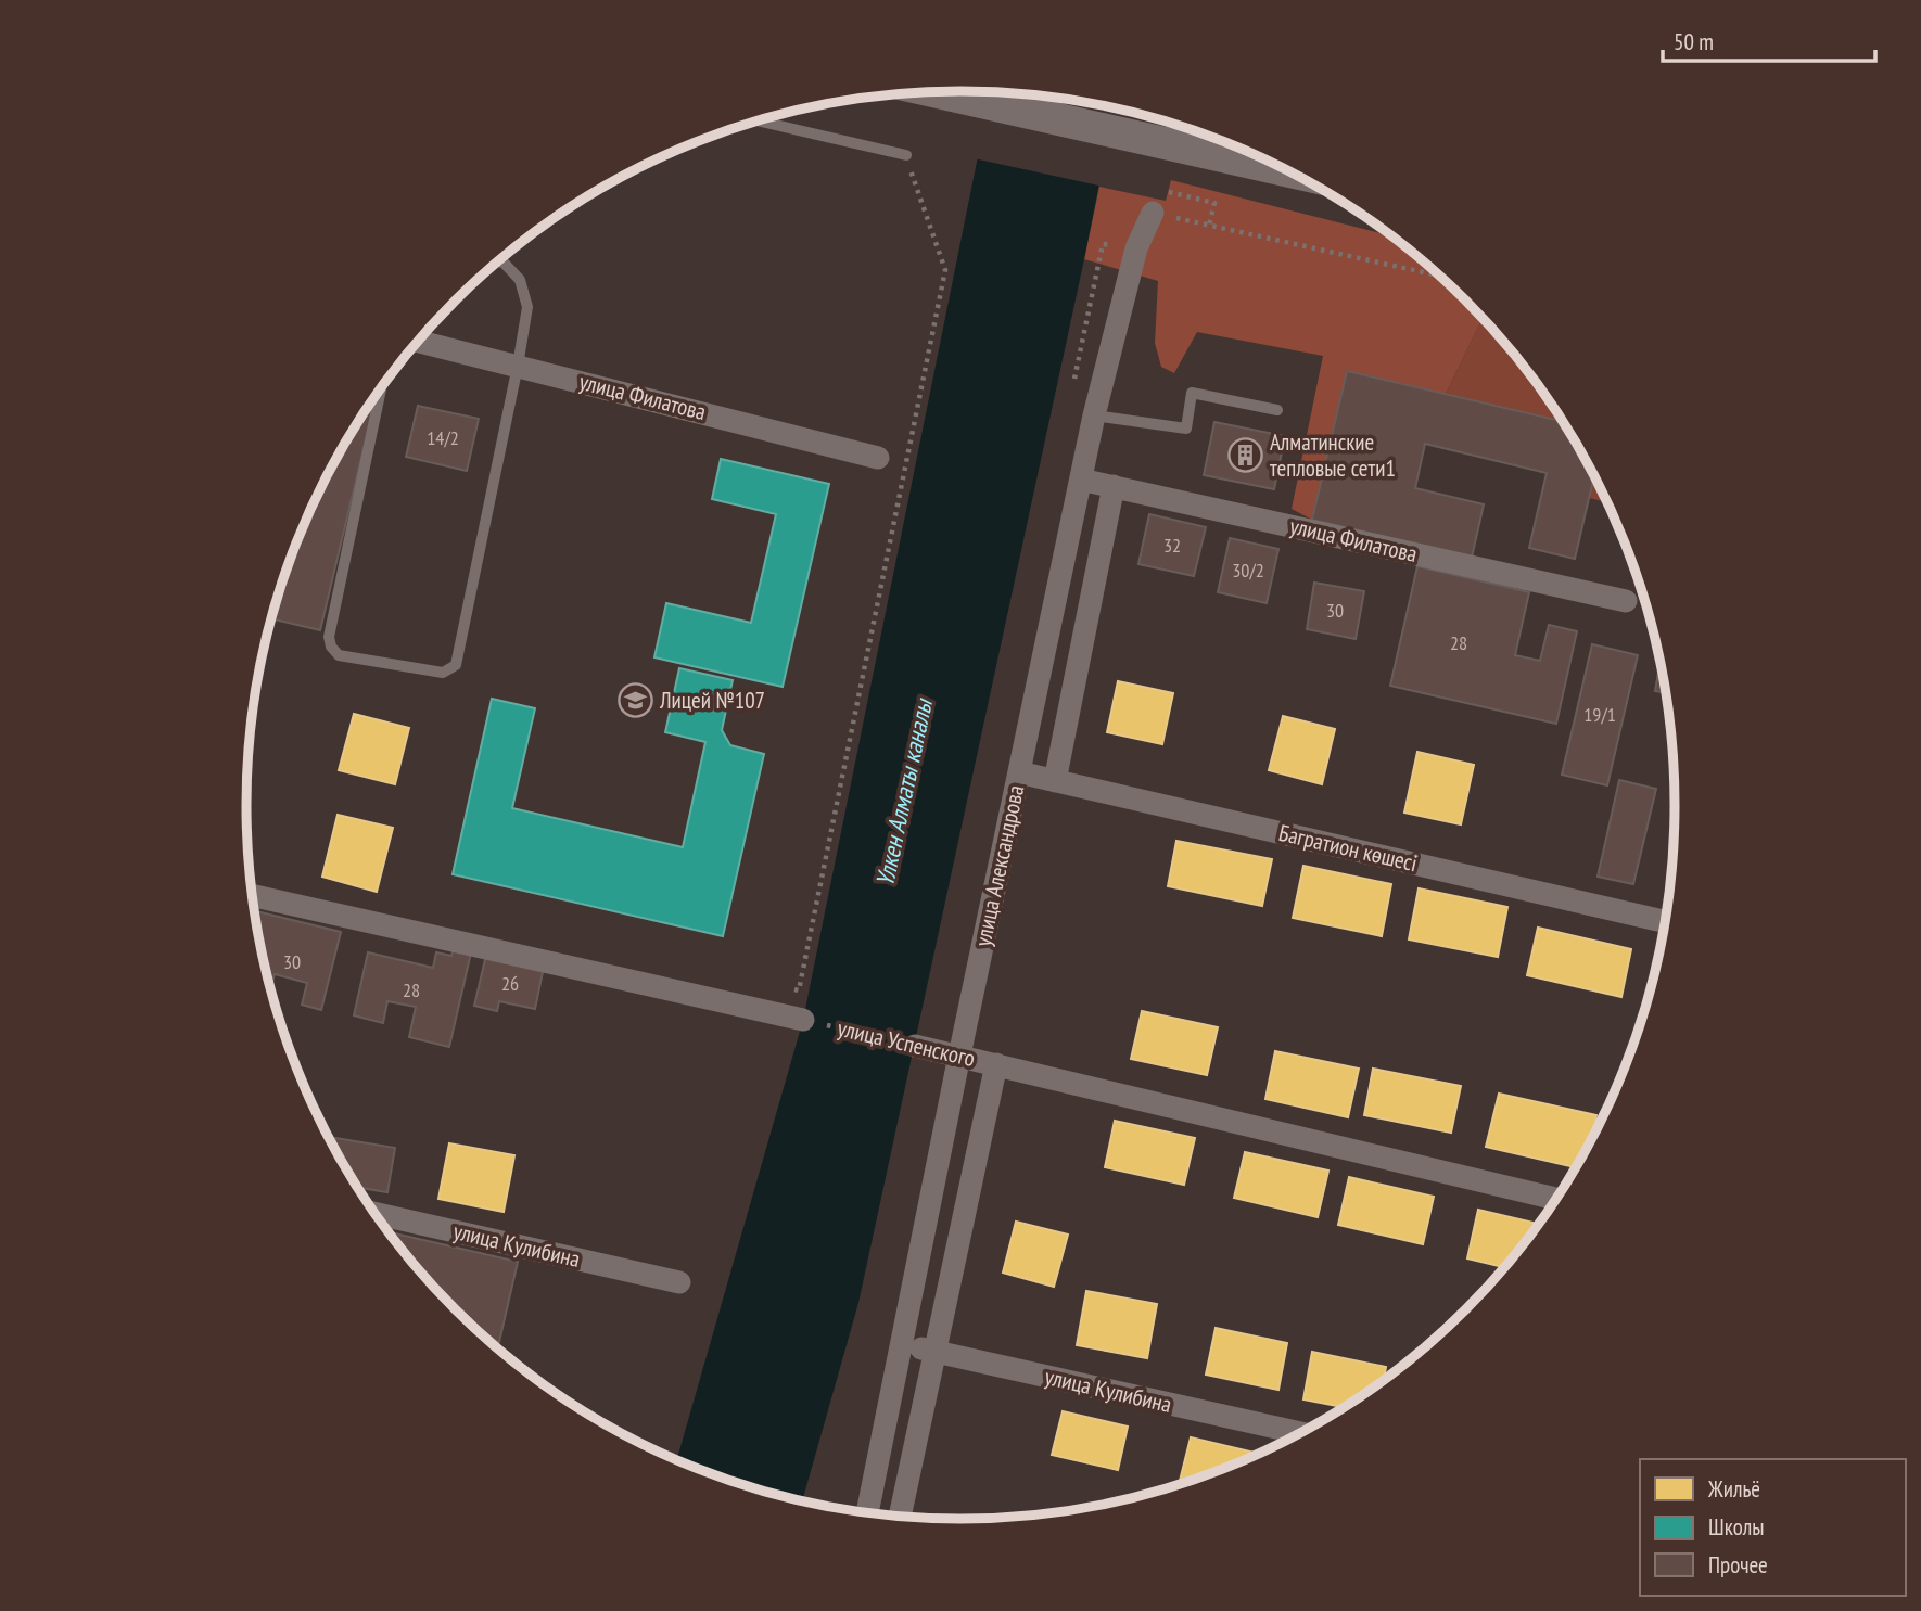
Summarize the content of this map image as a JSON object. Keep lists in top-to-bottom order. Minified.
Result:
{"streets":{"street":["улица Филатова","Багратион көшесі","улица Александрова","улица Успенского","улица Кулибина"]},"crossings":[["улица Филатова","улица Александрова"],["Багратион көшесі","улица Александрова"],["улица Александрова","улица Успенского"],["улица Александрова","улица Кулибина"]],"water":["Үлкен Алматы каналы"],"places":{"building":["Алматинские тепловые сети1"],"school or university":["Лицей №107"]},"house_numbers":["14/2","32","30/2","30","28","19/1","30","26","28"],"legend":["Жильё","Школы","Прочее"],"scale_bar":"50 m"}
